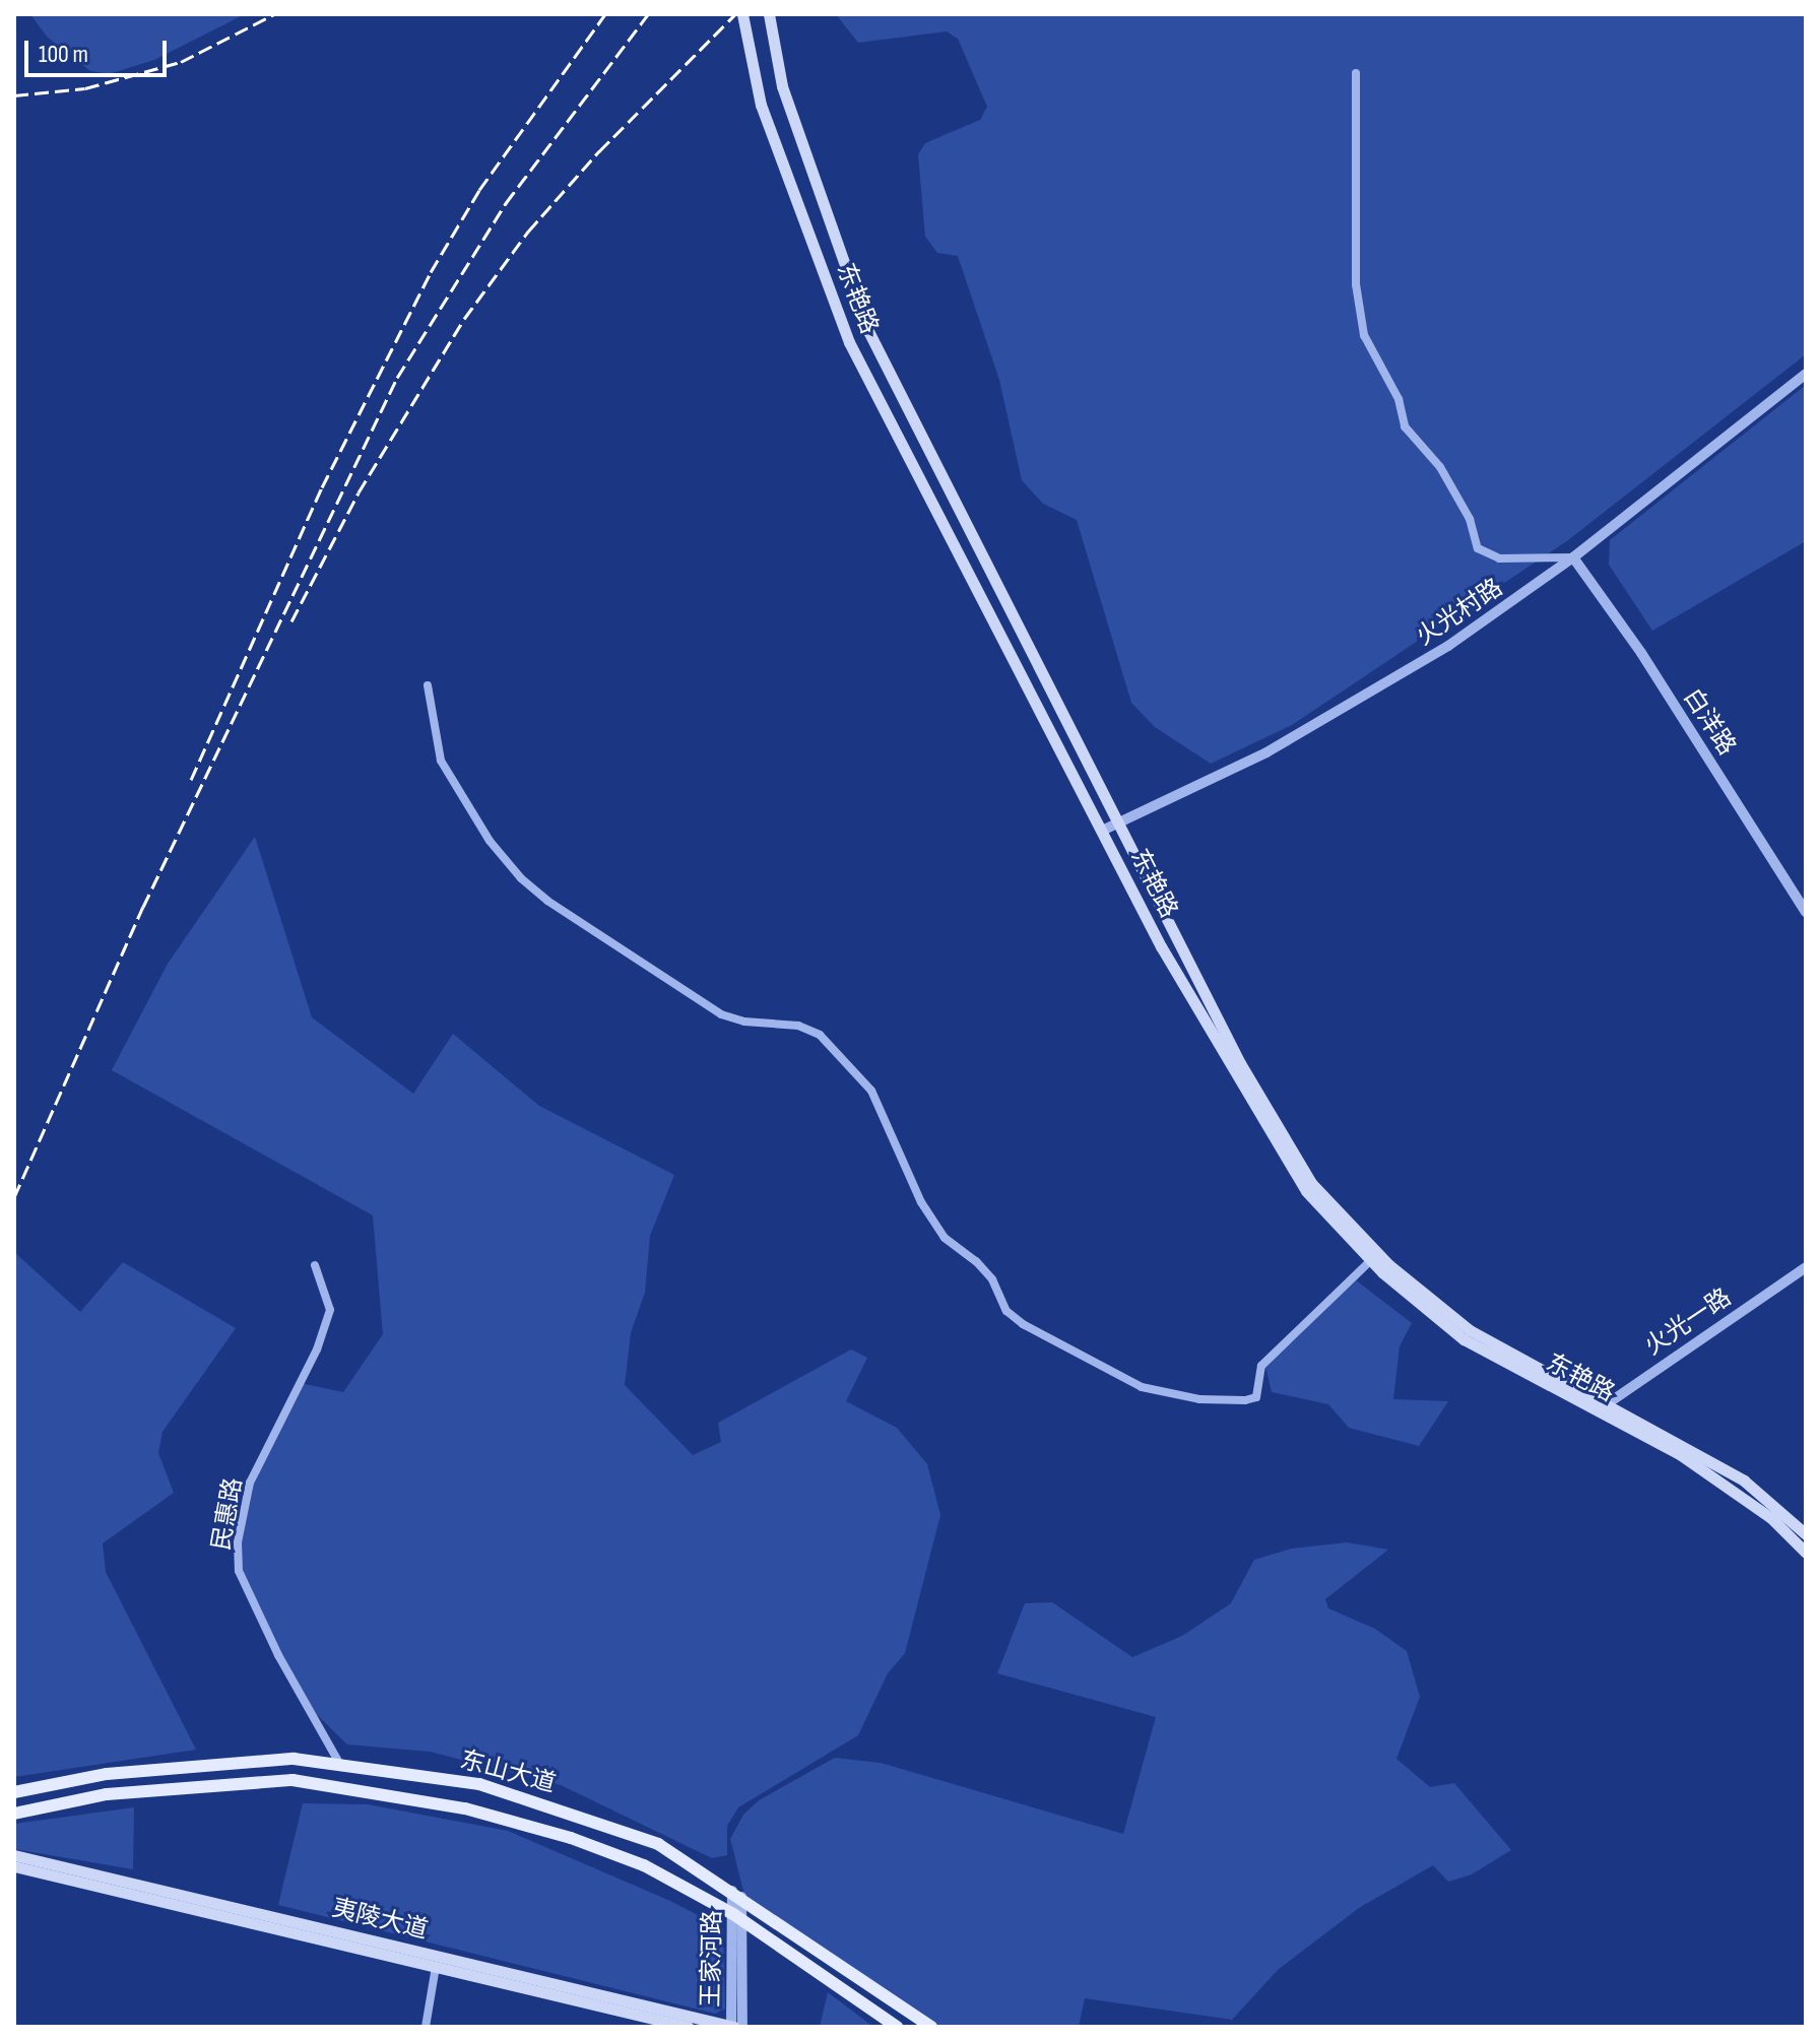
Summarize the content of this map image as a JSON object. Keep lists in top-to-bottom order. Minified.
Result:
{"streets":{"main road":["东艳路","东山大道","夷陵大道"],"street":["火光村路","白洋路","火光一路","民惠路","王家河路"]},"crossings":[["东艳路","火光村路"],["东艳路","火光一路"],["火光村路","白洋路"],["民惠路","东山大道"],["东山大道","王家河路"],["夷陵大道","王家河路"]],"scale_bar":"100 m"}
